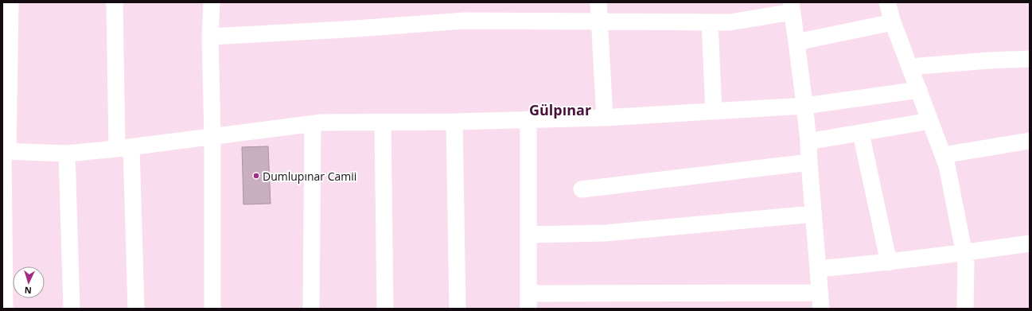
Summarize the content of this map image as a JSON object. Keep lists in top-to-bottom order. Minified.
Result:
{"districts":["Gülpınar"],"places":["Dumlupınar Camii"],"north":"bottom"}
